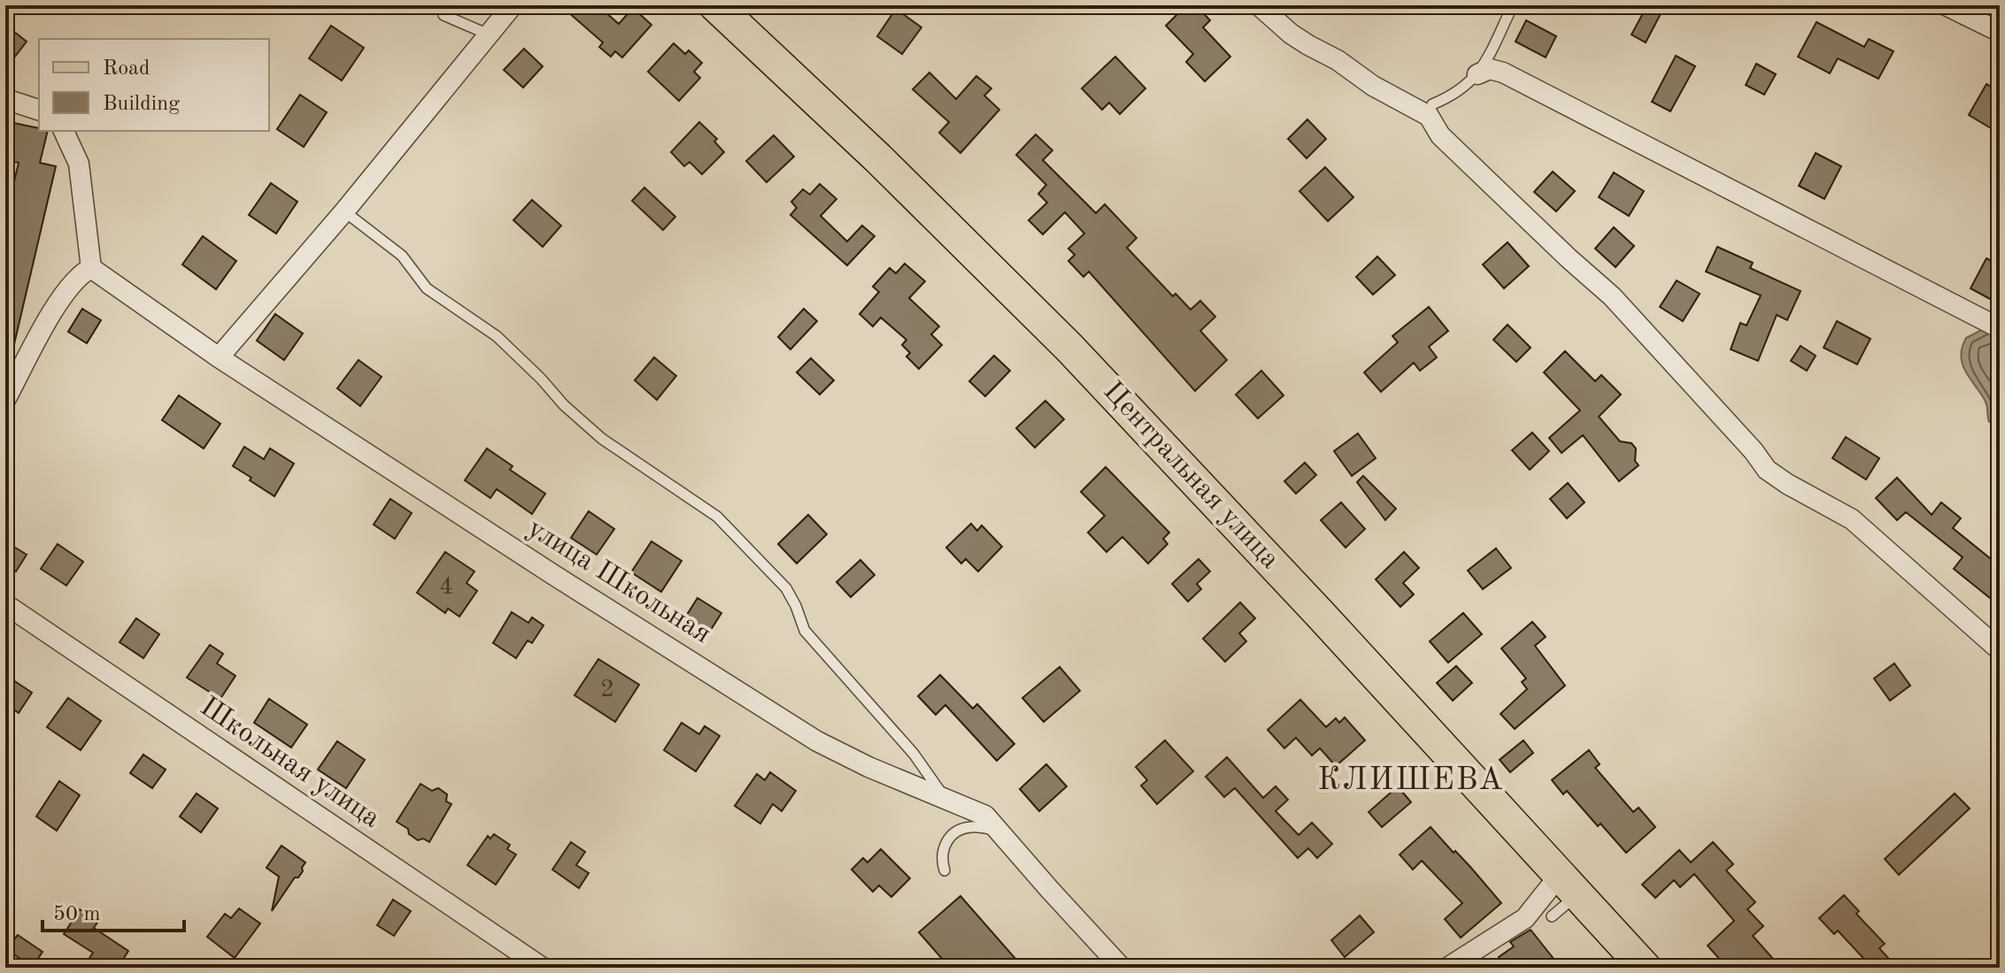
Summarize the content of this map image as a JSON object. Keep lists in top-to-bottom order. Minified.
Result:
{"streets":{"main road":["Центральная улица"],"street":["улица Школьная","Школьная улица"]},"districts":["КЛИШЕВА"],"house_numbers":["4","2"],"legend":["Road","Building"],"scale_bar":"50 m"}
